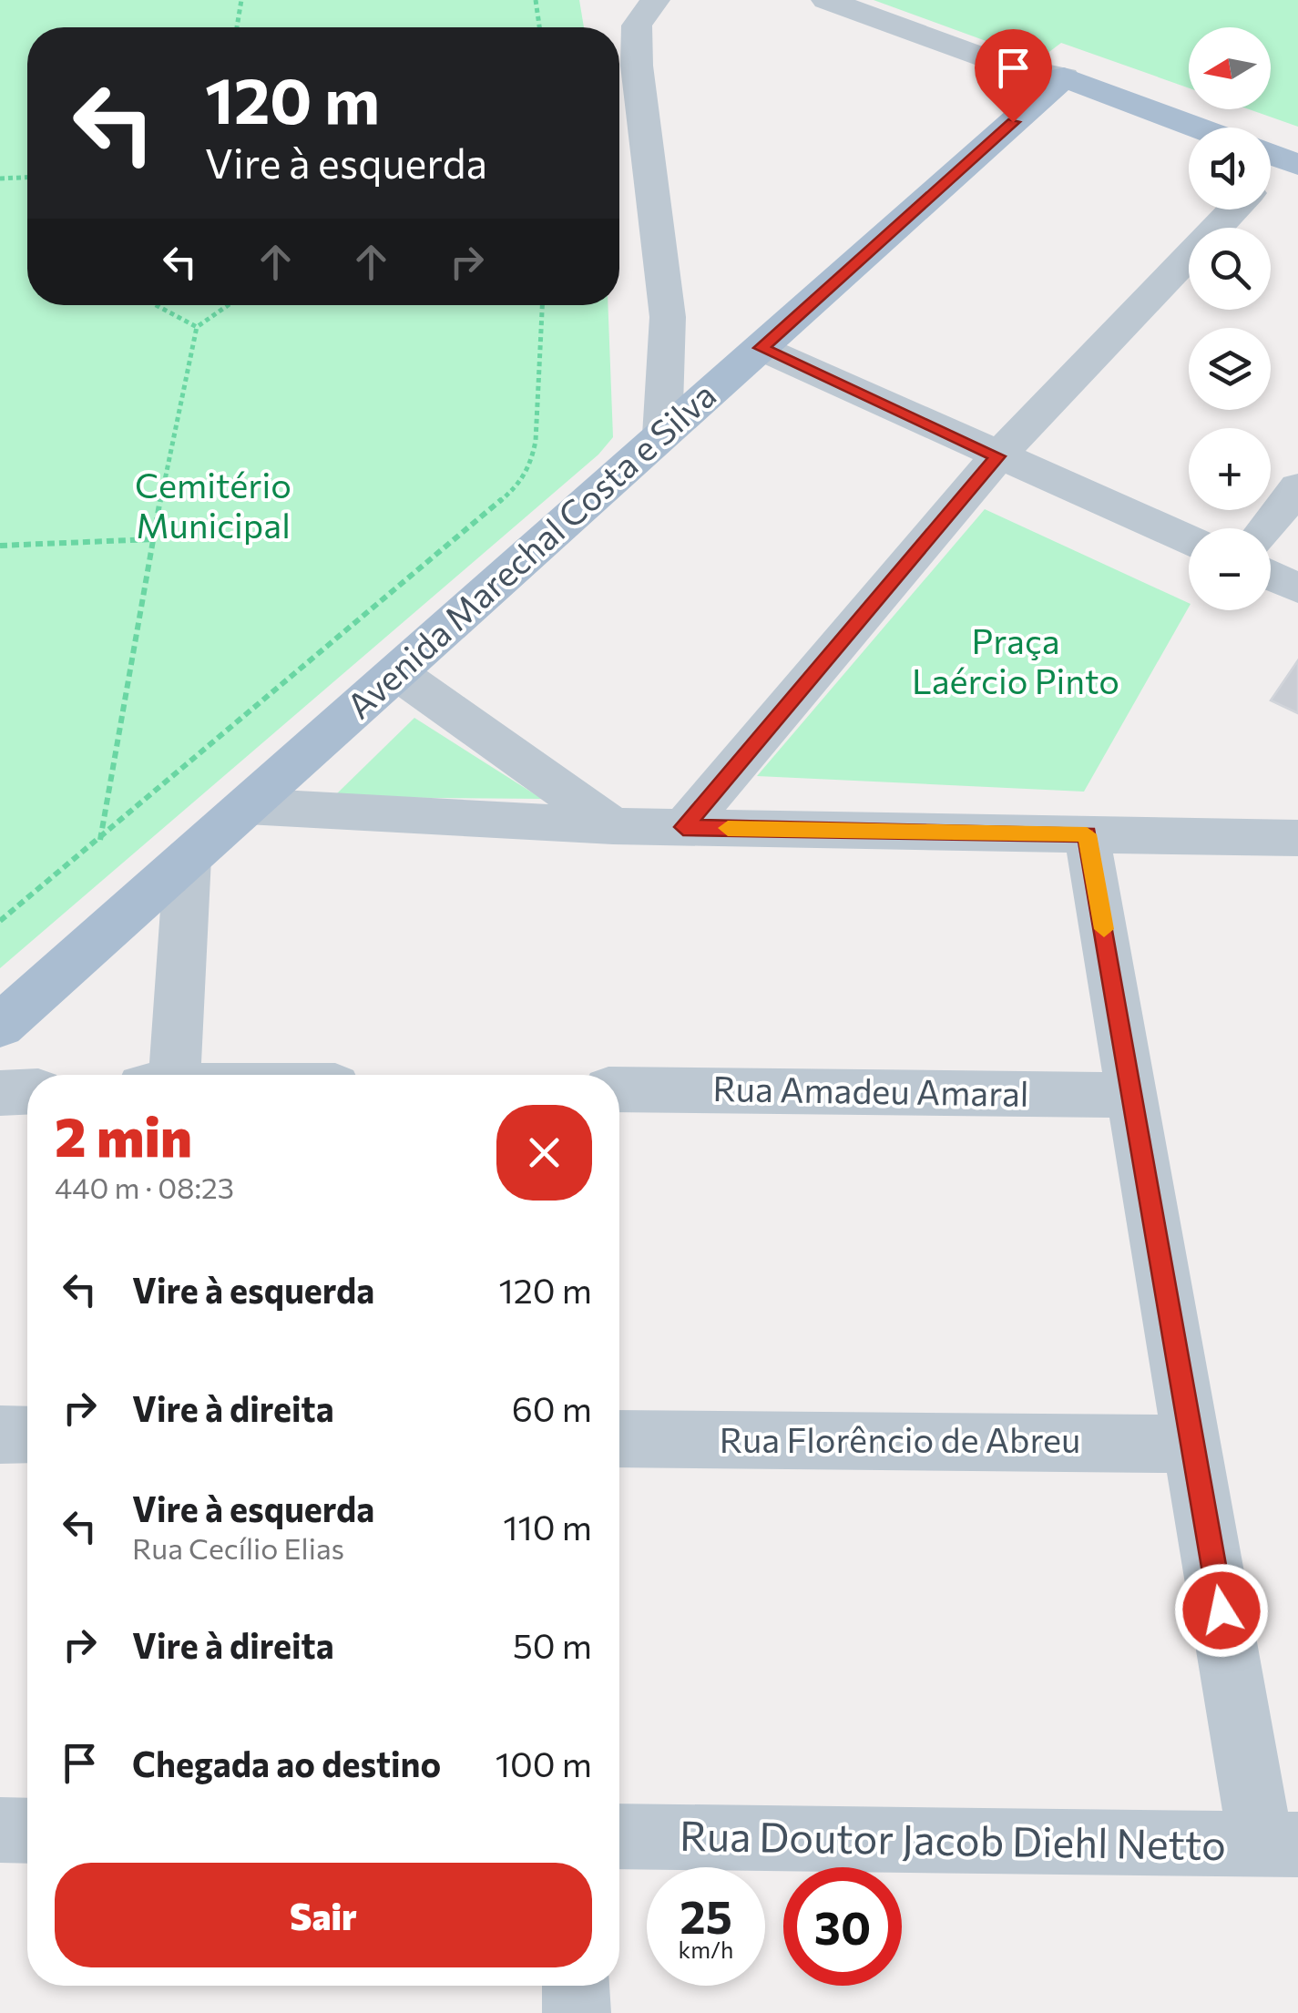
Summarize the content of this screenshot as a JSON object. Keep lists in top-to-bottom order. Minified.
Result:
{"streets":{"main road":["Avenida Marechal Costa e Silva"],"street":["Rua Amadeu Amaral","Rua Florêncio de Abreu","Rua Doutor Jacob Diehl Netto"]},"parks":["Cemitério Municipal","Praça Laércio Pinto"],"north":"left","page":{"map_buttons":["+","−"],"turn":["120 m","Vire à esquerda"],"heading":["2 min","440 m · 08:23"],"list":[{"name":"Vire à esquerda","value":"120 m"},{"name":"Vire à direita","value":"60 m"},{"name":"Vire à esquerda","note":"Rua Cecílio Elias","value":"110 m"},{"name":"Vire à direita","value":"50 m"},{"name":"Chegada ao destino","value":"100 m"}],"buttons":"Sair","speed":"25 km/h","limit":"30"}}
